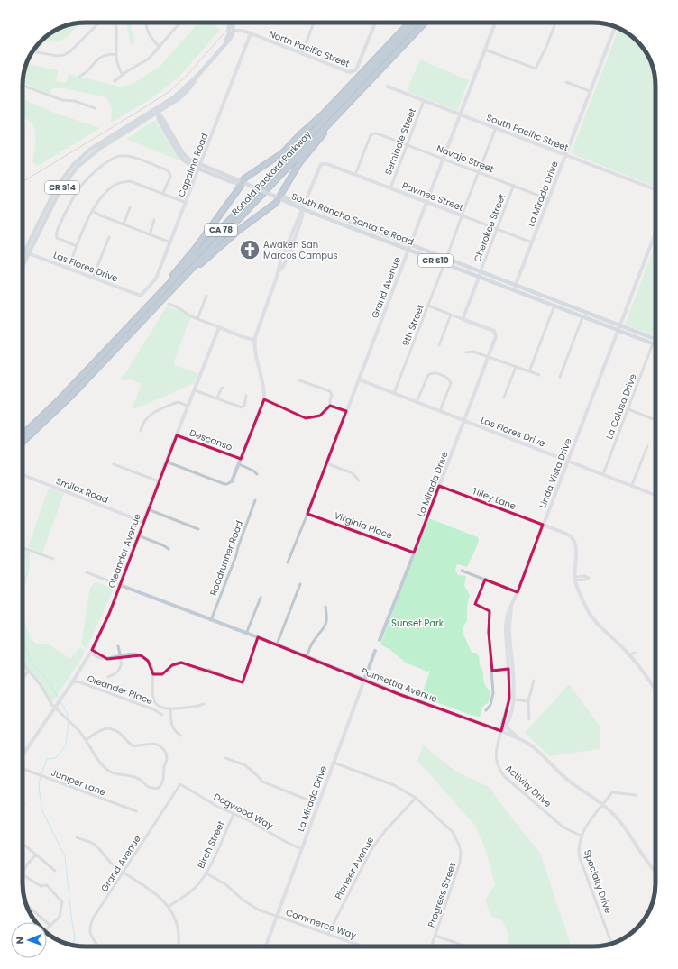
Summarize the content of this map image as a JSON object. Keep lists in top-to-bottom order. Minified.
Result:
{"streets":{"highway":["Ronald Packard Parkway","CA 78"],"main road":["CR S14","South Rancho Santa Fe Road","CR S10"],"street":["North Pacific Street","South Pacific Street","Seminole Street","Navajo Street","Capalina Road","La Mirada Drive","Pawnee Street","Cherokee Street","Las Flores Drive","Grand Avenue","9th Street","La Colusa Drive","Descanso","Linda Vista Drive","Smilax Road","Tilley Lane","Virginia Place","Oleander Avenue","Roadrunner Road","Poinsettia Avenue","Oleander Place","Juniper Lane","Activity Drive","Dogwood Way","Birch Street","Pioneer Avenue","Specialty Drive","Progress Street","Commerce Way"]},"crossings":[["North Pacific Street","Capalina Road"],["North Pacific Street","CR S14"],["South Pacific Street","Seminole Street"],["South Pacific Street","La Mirada Drive"],["South Pacific Street","Grand Avenue"],["Seminole Street","Navajo Street"],["Seminole Street","Pawnee Street"],["Navajo Street","La Mirada Drive"],["Navajo Street","Pawnee Street"],["Navajo Street","Cherokee Street"],["Navajo Street","Grand Avenue"],["Capalina Road","CR S10"],["Capalina Road","Las Flores Drive"],["CR S14","CR S10"],["CR S14","Las Flores Drive"],["La Mirada Drive","Pawnee Street"],["La Mirada Drive","South Rancho Santa Fe Road"],["La Mirada Drive","Cherokee Street"],["La Mirada Drive","Las Flores Drive"],["La Mirada Drive","Tilley Lane"],["La Mirada Drive","Virginia Place"],["La Mirada Drive","Poinsettia Avenue"],["La Mirada Drive","Dogwood Way"],["La Mirada Drive","Progress Street"],["La Mirada Drive","Commerce Way"],["Pawnee Street","South Rancho Santa Fe Road"],["Pawnee Street","Cherokee Street"],["Pawnee Street","Grand Avenue"],["South Rancho Santa Fe Road","Cherokee Street"],["South Rancho Santa Fe Road","CR S10"],["South Rancho Santa Fe Road","Grand Avenue"],["South Rancho Santa Fe Road","9th Street"],["South Rancho Santa Fe Road","La Colusa Drive"],["South Rancho Santa Fe Road","Linda Vista Drive"],["Las Flores Drive","Grand Avenue"],["Las Flores Drive","9th Street"],["Las Flores Drive","La Colusa Drive"],["Las Flores Drive","Linda Vista Drive"],["Grand Avenue","Virginia Place"],["Grand Avenue","Dogwood Way"],["Descanso","Oleander Avenue"],["Linda Vista Drive","Tilley Lane"],["Smilax Road","Oleander Avenue"],["Oleander Avenue","Poinsettia Avenue"],["Oleander Avenue","Oleander Place"],["Roadrunner Road","Poinsettia Avenue"],["Poinsettia Avenue","Activity Drive"],["Poinsettia Avenue","Specialty Drive"],["Activity Drive","Specialty Drive"],["Dogwood Way","Birch Street"],["Birch Street","Commerce Way"],["Pioneer Avenue","Progress Street"],["Pioneer Avenue","Commerce Way"]],"parks":["Sunset Park"],"places":{"church":["Awaken San Marcos Campus"]},"north":"left"}
